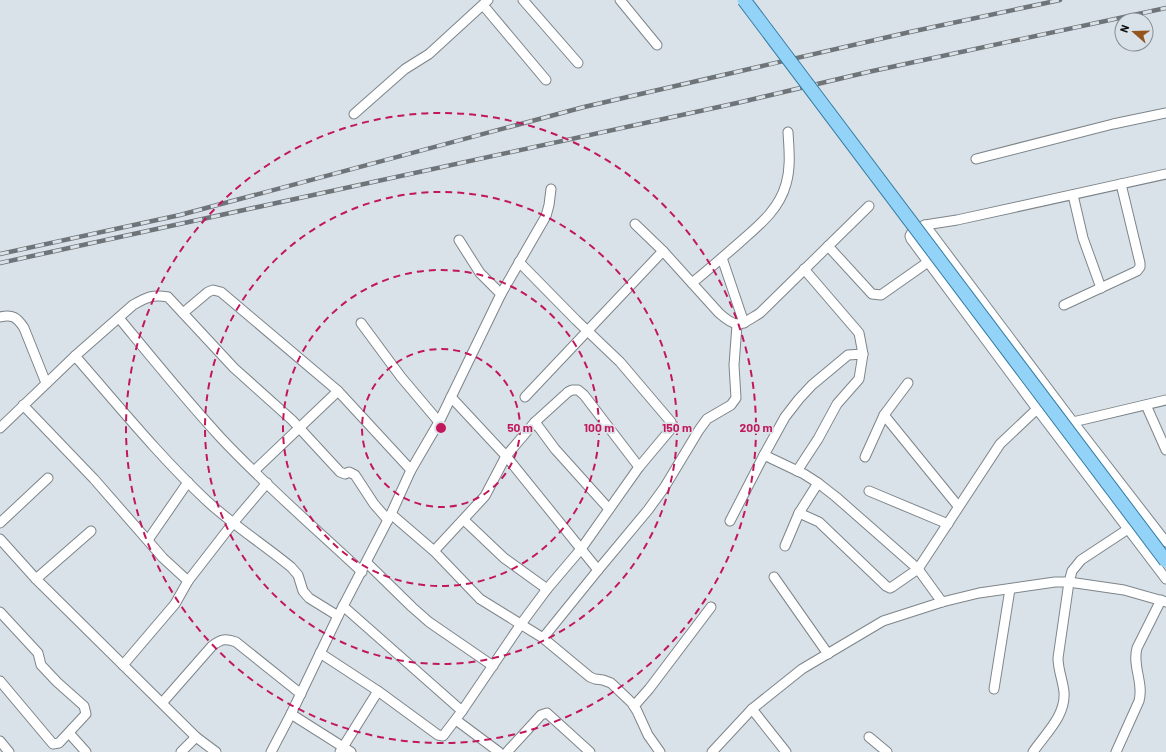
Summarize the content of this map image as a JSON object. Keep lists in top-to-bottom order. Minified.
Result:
{"north":"left","rings":["50 m","100 m","150 m","200 m"]}
